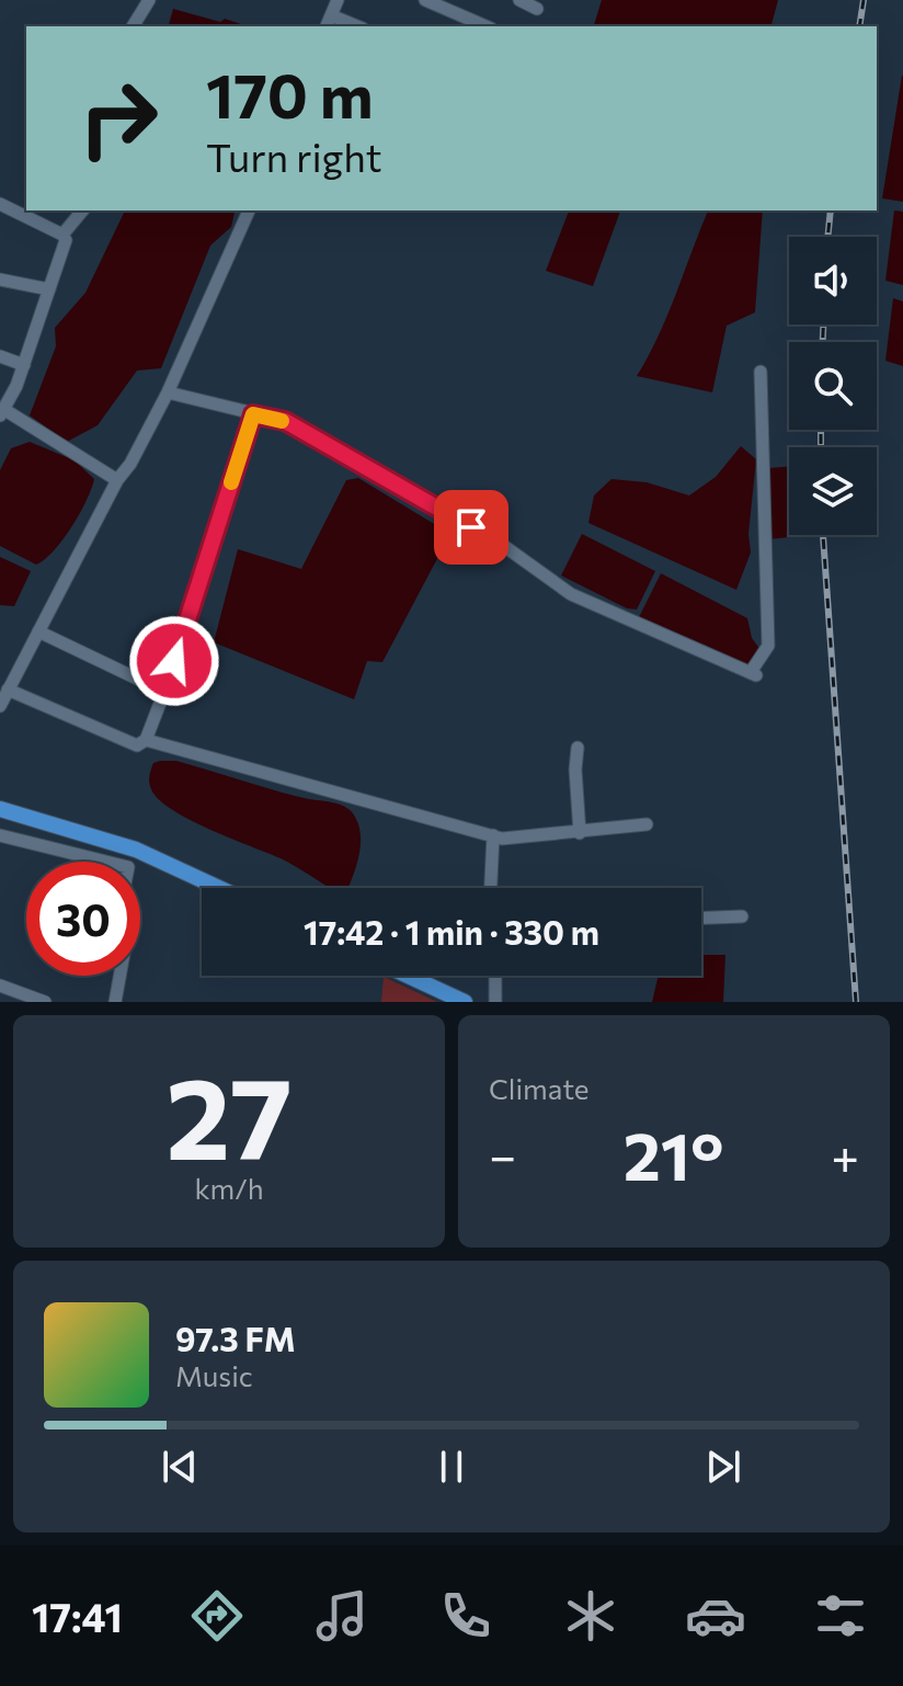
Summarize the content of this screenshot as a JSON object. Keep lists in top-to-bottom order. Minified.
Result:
{"page":{"turn":["170 m","Turn right"],"limit":"30","trip":"17:42 · 1 min · 330 m","tile":[["27","km/h"],"Climate"],"heat":["−","21°","+"],"song":["97.3 FM","Music"],"tabs":"17:41"}}
